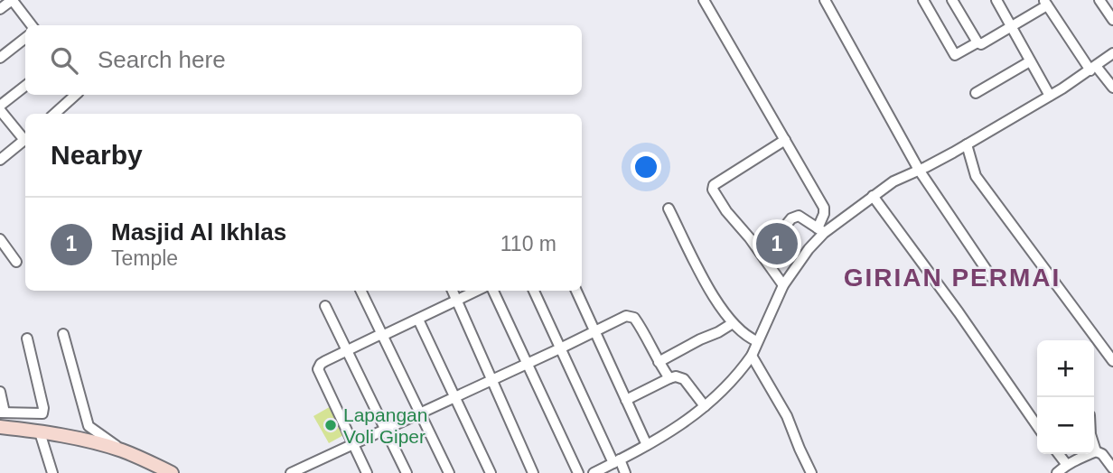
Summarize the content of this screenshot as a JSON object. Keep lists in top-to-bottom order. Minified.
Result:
{"districts":["GIRIAN PERMAI"],"places":["Lapangan Voli Giper"],"page":{"search":"Search here","heading":"Nearby","list":[{"mark":"1","name":"Masjid Al Ikhlas","note":"Temple","value":"110 m"}],"pins":"1","map_buttons":["+","−"]}}
